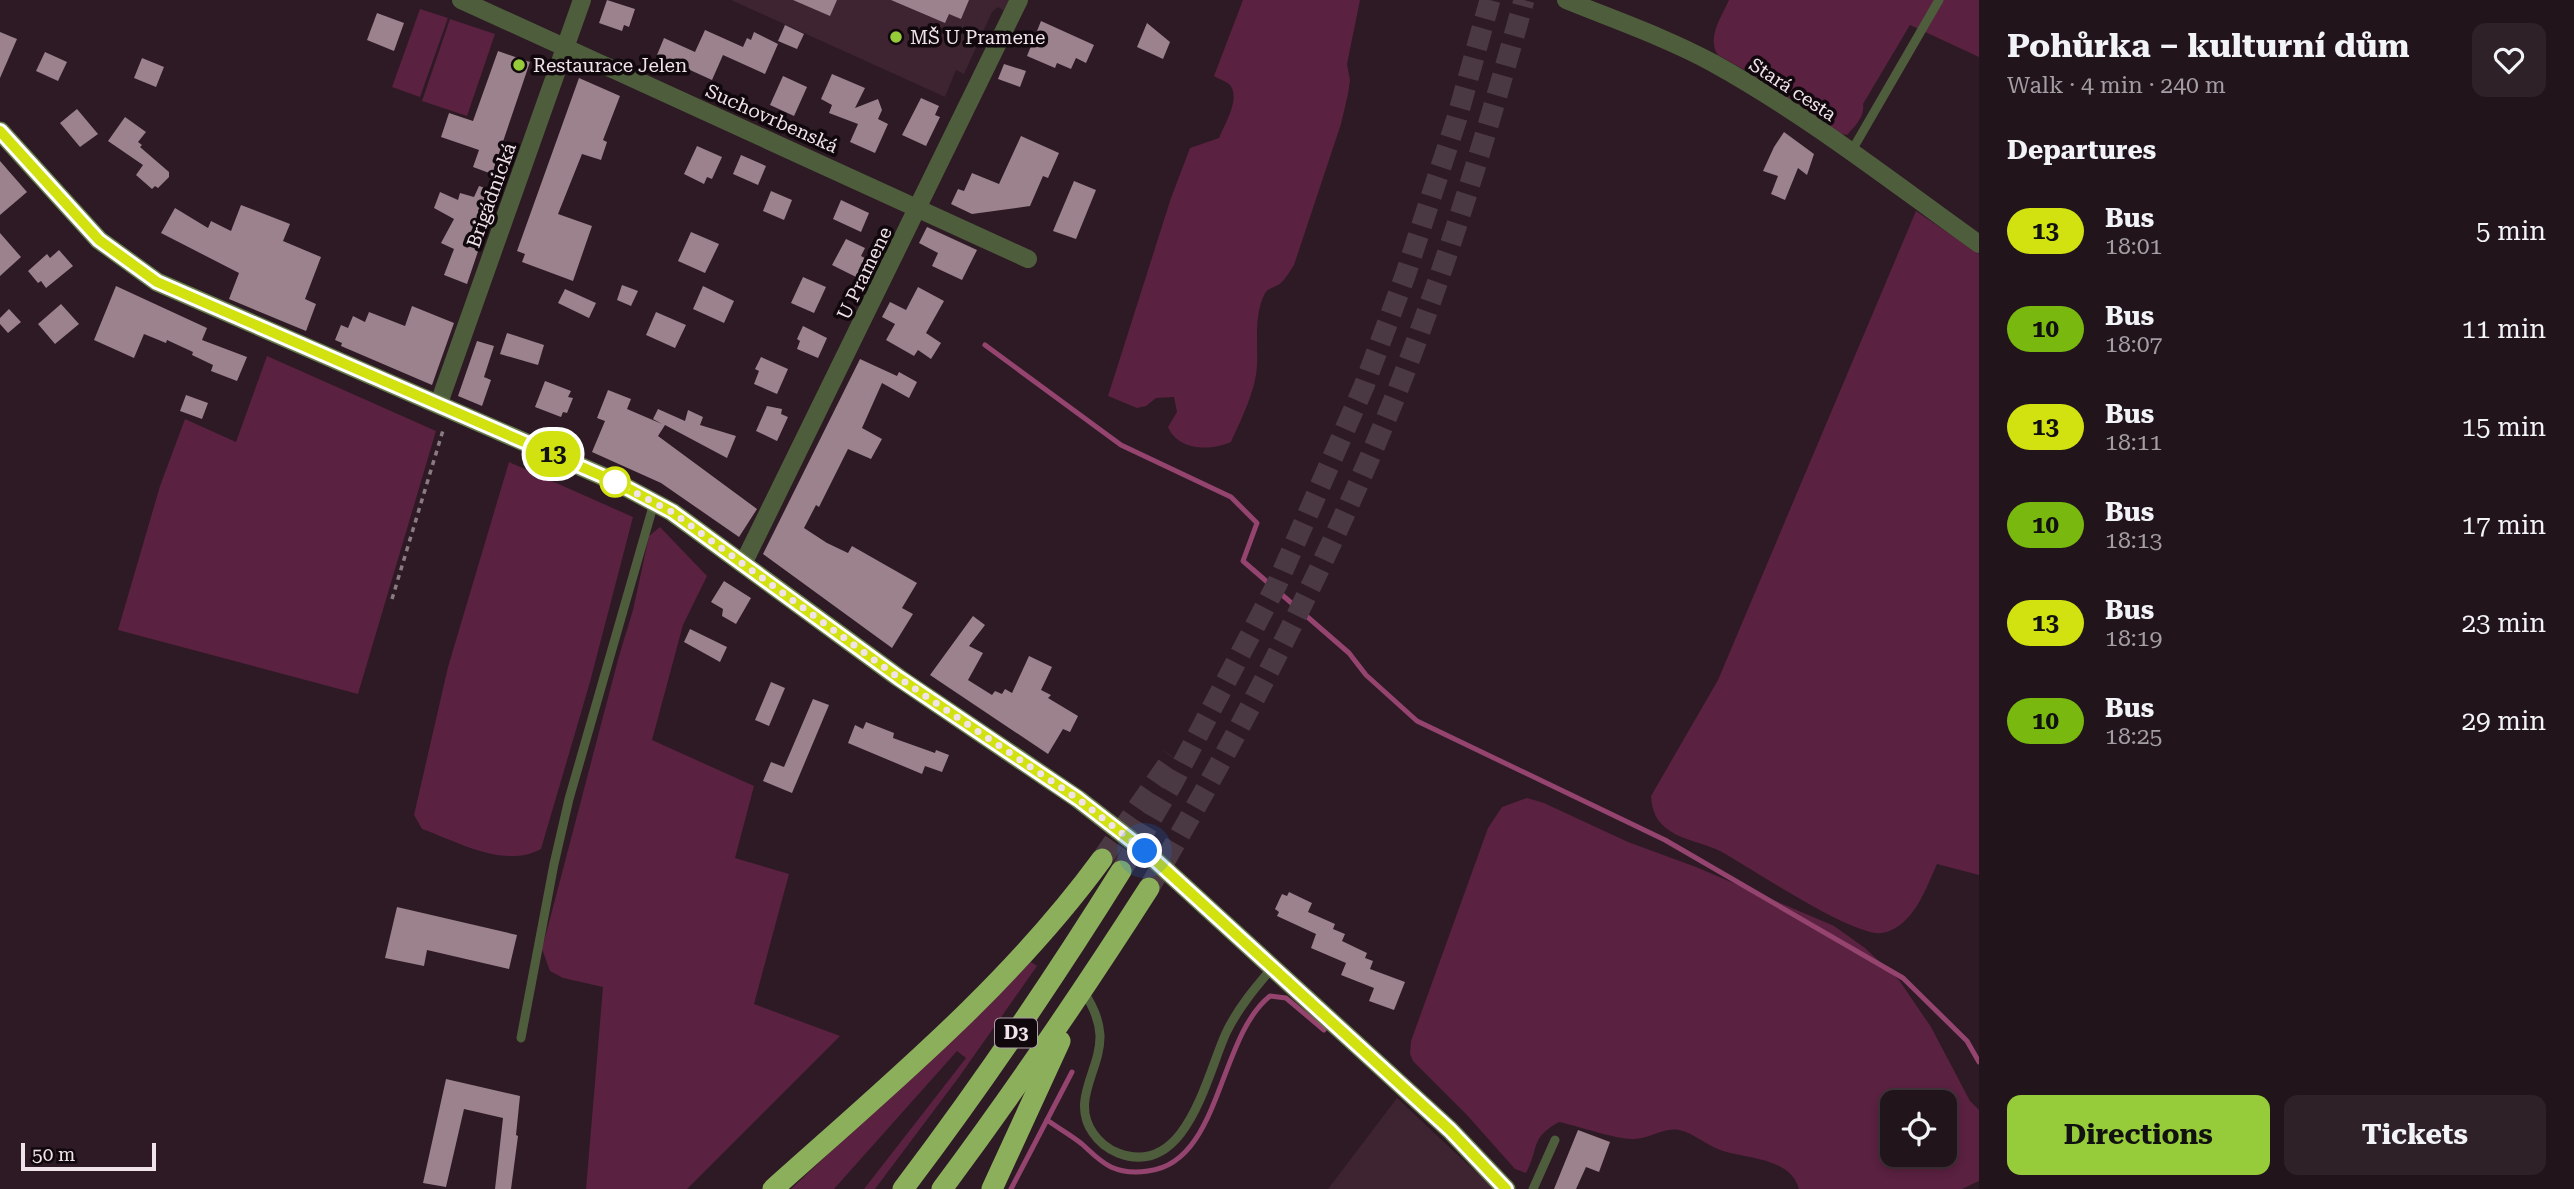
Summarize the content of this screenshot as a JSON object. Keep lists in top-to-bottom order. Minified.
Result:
{"streets":{"highway":["D3"],"street":["Stará cesta","Suchovrbenská","Brigádnická","U Pramene"]},"crossings":[["Suchovrbenská","Brigádnická"],["Suchovrbenská","U Pramene"]],"places":["MŠ U Pramene","Restaurace Jelen"],"lines":["bus line 13"],"scale_bar":"50 m","page":{"on_map":"13","heading":[["Pohůrka – kulturní dům","Walk · 4 min · 240 m"],"Departures"],"list":[{"mark":"13","name":"Bus","note":"18:01","value":"5 min"},{"mark":"10","name":"Bus","note":"18:07","value":"11 min"},{"mark":"13","name":"Bus","note":"18:11","value":"15 min"},{"mark":"10","name":"Bus","note":"18:13","value":"17 min"},{"mark":"13","name":"Bus","note":"18:19","value":"23 min"},{"mark":"10","name":"Bus","note":"18:25","value":"29 min"}],"buttons":["Directions","Tickets"],"scale":"50 m"}}
